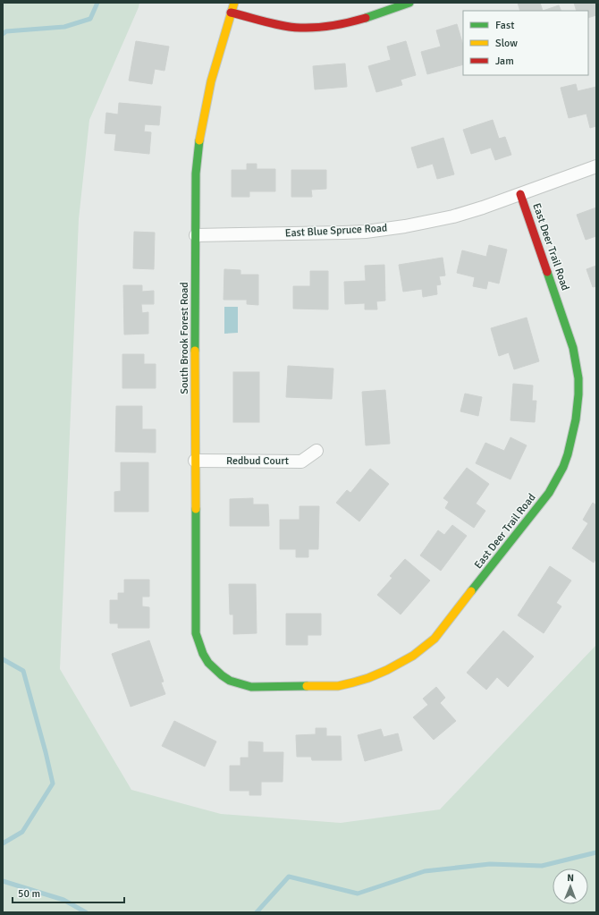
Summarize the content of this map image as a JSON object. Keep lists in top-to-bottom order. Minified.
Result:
{"streets":{"street":["East Blue Spruce Road","East Deer Trail Road","South Brook Forest Road","Redbud Court"]},"crossings":[["East Blue Spruce Road","East Deer Trail Road"],["East Blue Spruce Road","South Brook Forest Road"],["East Deer Trail Road","South Brook Forest Road"],["South Brook Forest Road","Redbud Court"]],"legend":["Fast","Slow","Jam"],"scale_bar":"50 m","north":"top"}
